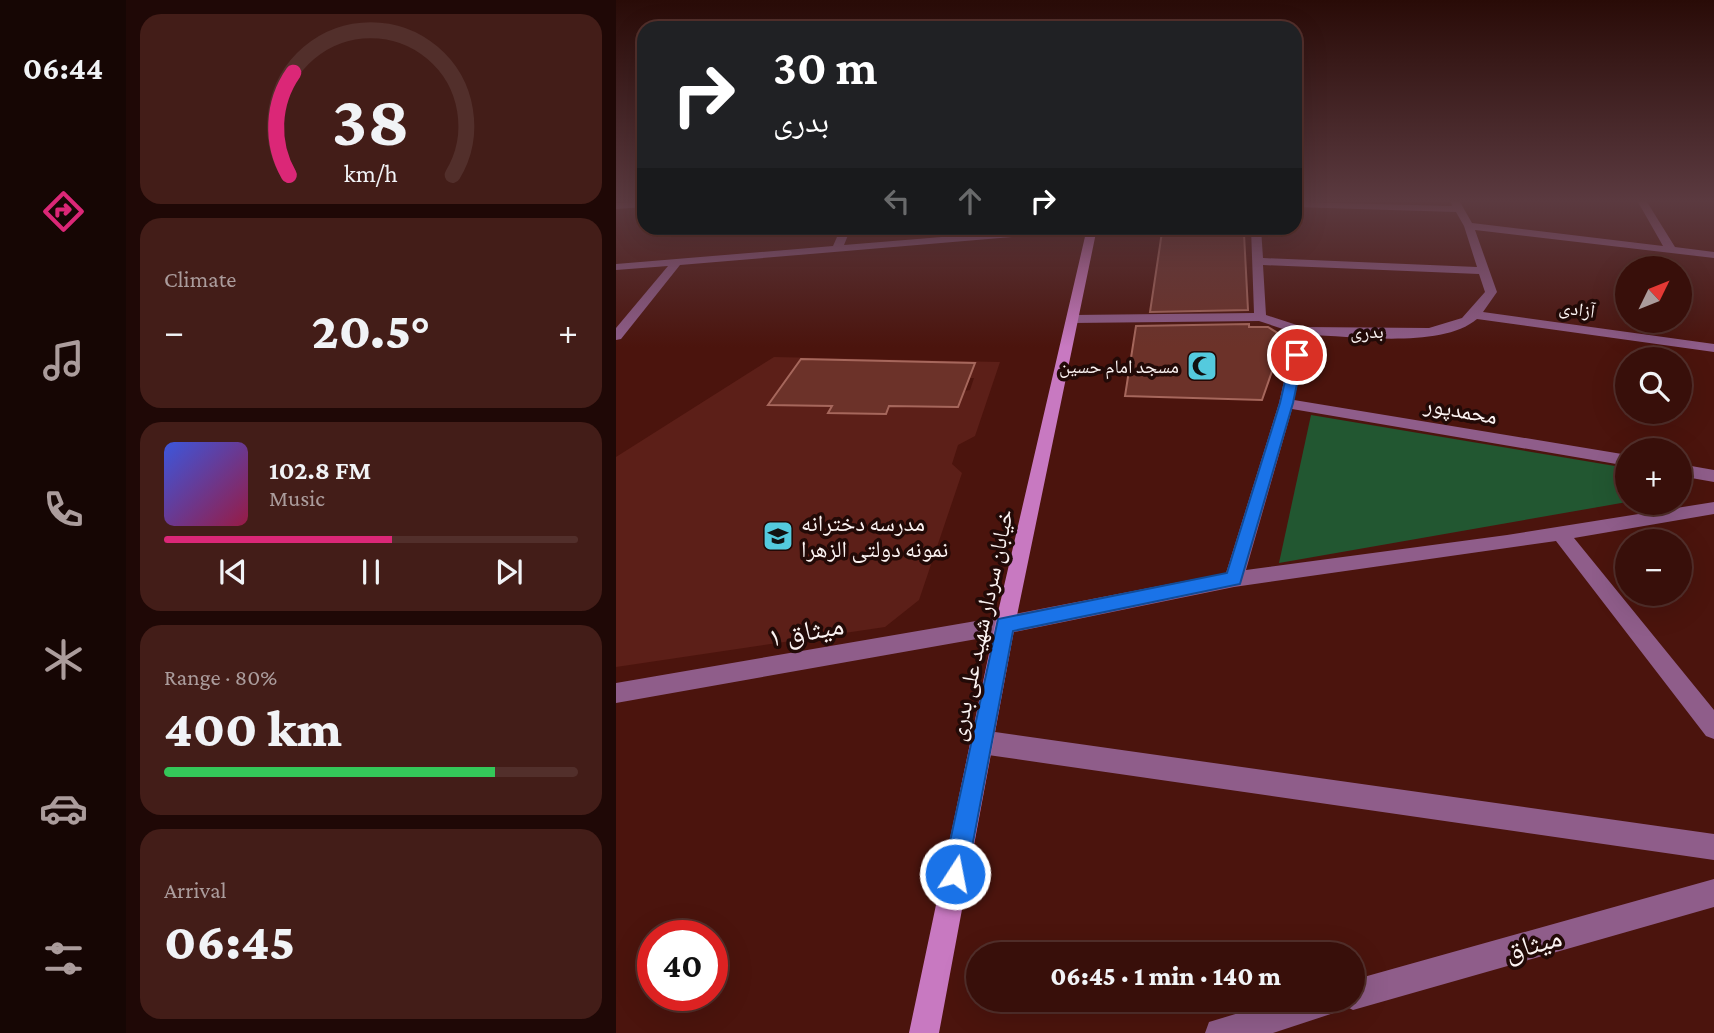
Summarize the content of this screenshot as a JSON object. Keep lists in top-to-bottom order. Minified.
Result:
{"streets":{"street":["آزادی","بدری","محمدپور","خیابان سردار شهید علی بدری","میثاق ۱","میثاق"]},"crossings":[["آزادی","بدری"],["بدری","خیابان سردار شهید علی بدری"],["خیابان سردار شهید علی بدری","میثاق ۱"]],"places":{"mosque":["مسجد امام حسین"],"school or university":["مدرسه دخترانه نمونه دولتی الزهرا"]},"north":"top right","page":{"tabs":"06:44","turn":["30 m","بدری"],"tile":["Climate",["Range · 80%","400 km"],["Arrival","06:45"]],"map_buttons":["+","−"],"heat":["−","20.5°","+"],"song":["102.8 FM","Music"],"limit":"40","trip":"06:45 · 1 min · 140 m","gauge":["38","km/h"]}}
